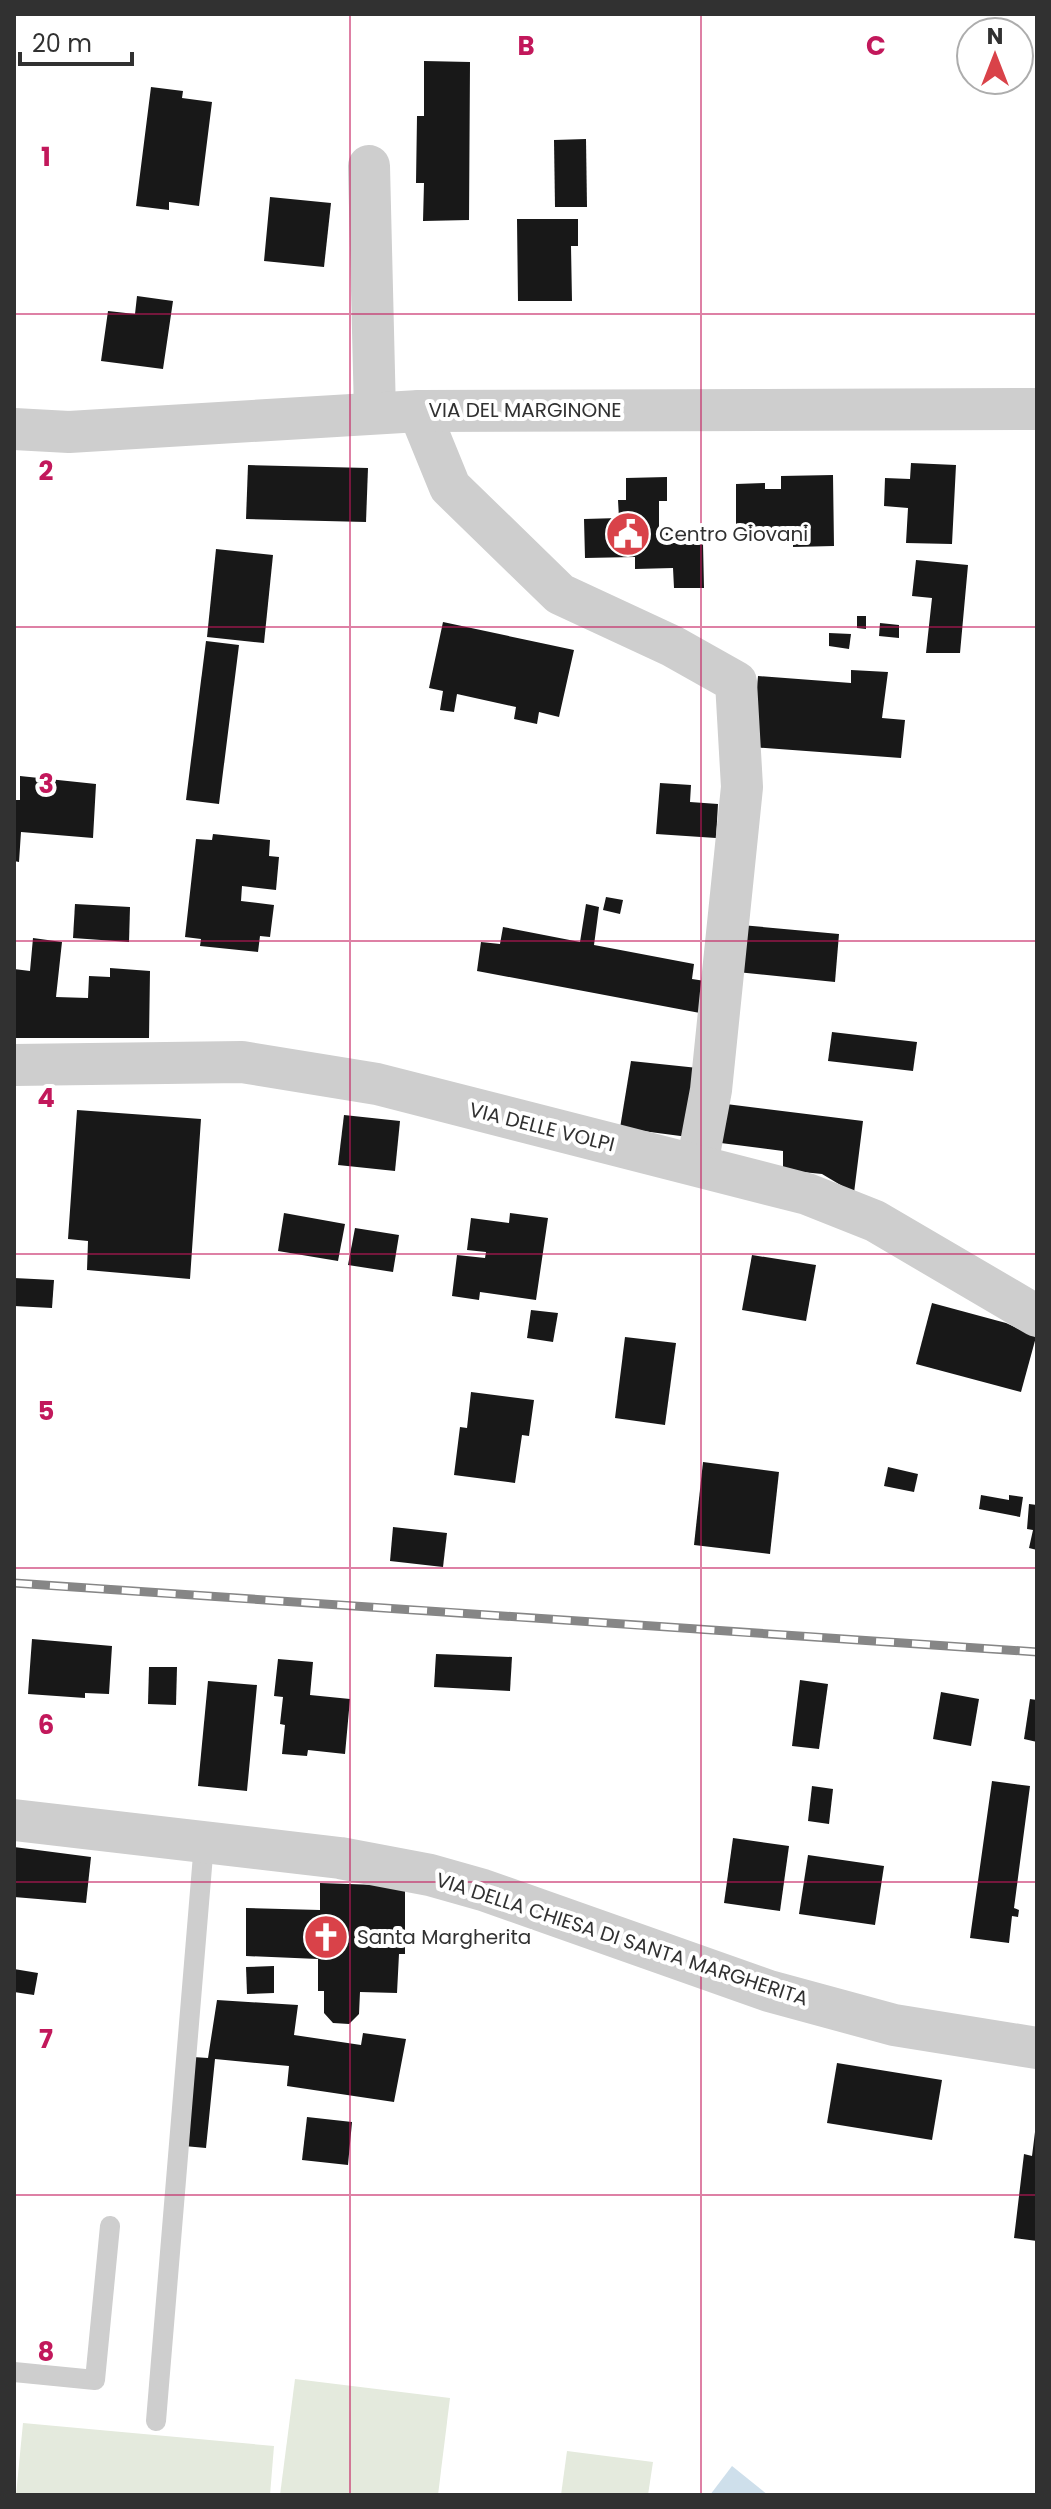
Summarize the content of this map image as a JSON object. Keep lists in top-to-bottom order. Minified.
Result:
{"streets":{"street":["VIA DEL MARGINONE","VIA DELLE VOLPI","VIA DELLA CHIESA DI SANTA MARGHERITA"]},"places":{"public building":["Centro Giovani"],"church":["Santa Margherita"]},"scale_bar":"20 m","north":"top","grid":{"columns":["B","C"],"rows":["1","2","3","4","5","6","7","8"]}}
